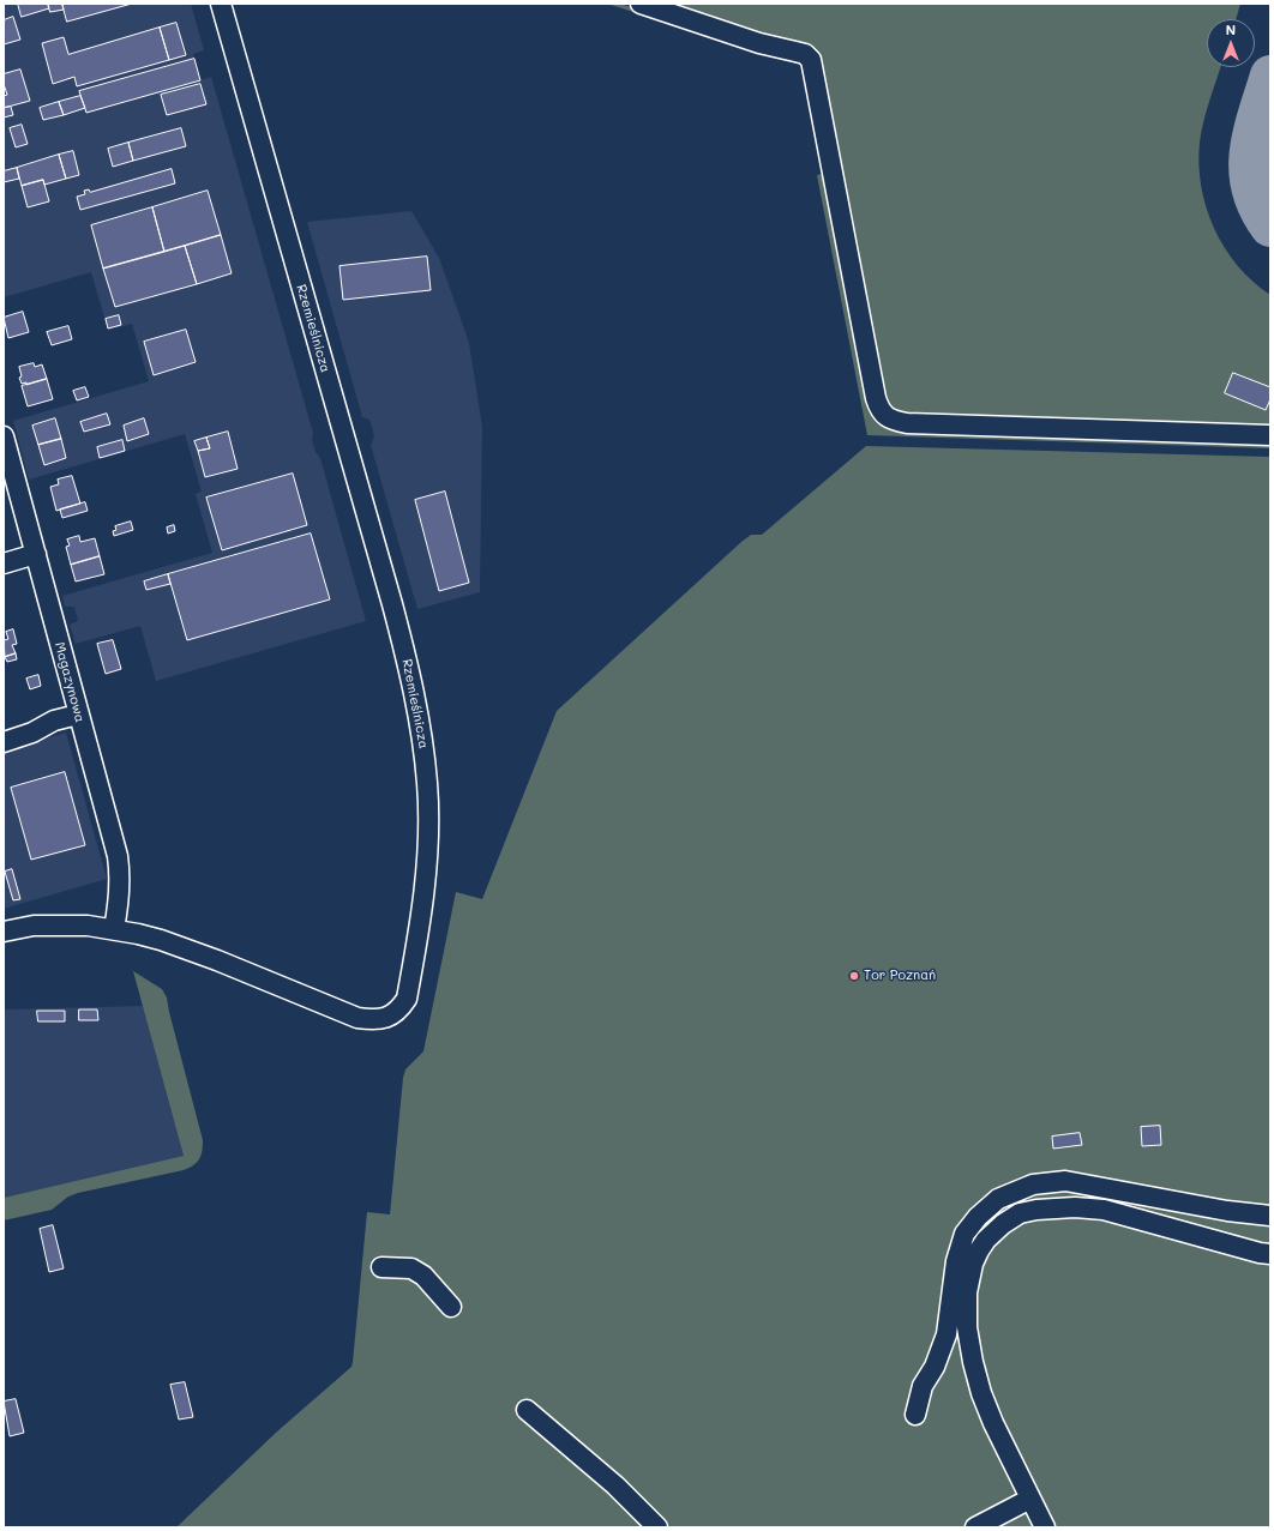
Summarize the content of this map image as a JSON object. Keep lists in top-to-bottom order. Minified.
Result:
{"streets":{"street":["Rzemieślnicza","Magazynowa"]},"crossings":[["Rzemieślnicza","Magazynowa"]],"places":["Tor Poznań"],"north":"top"}
